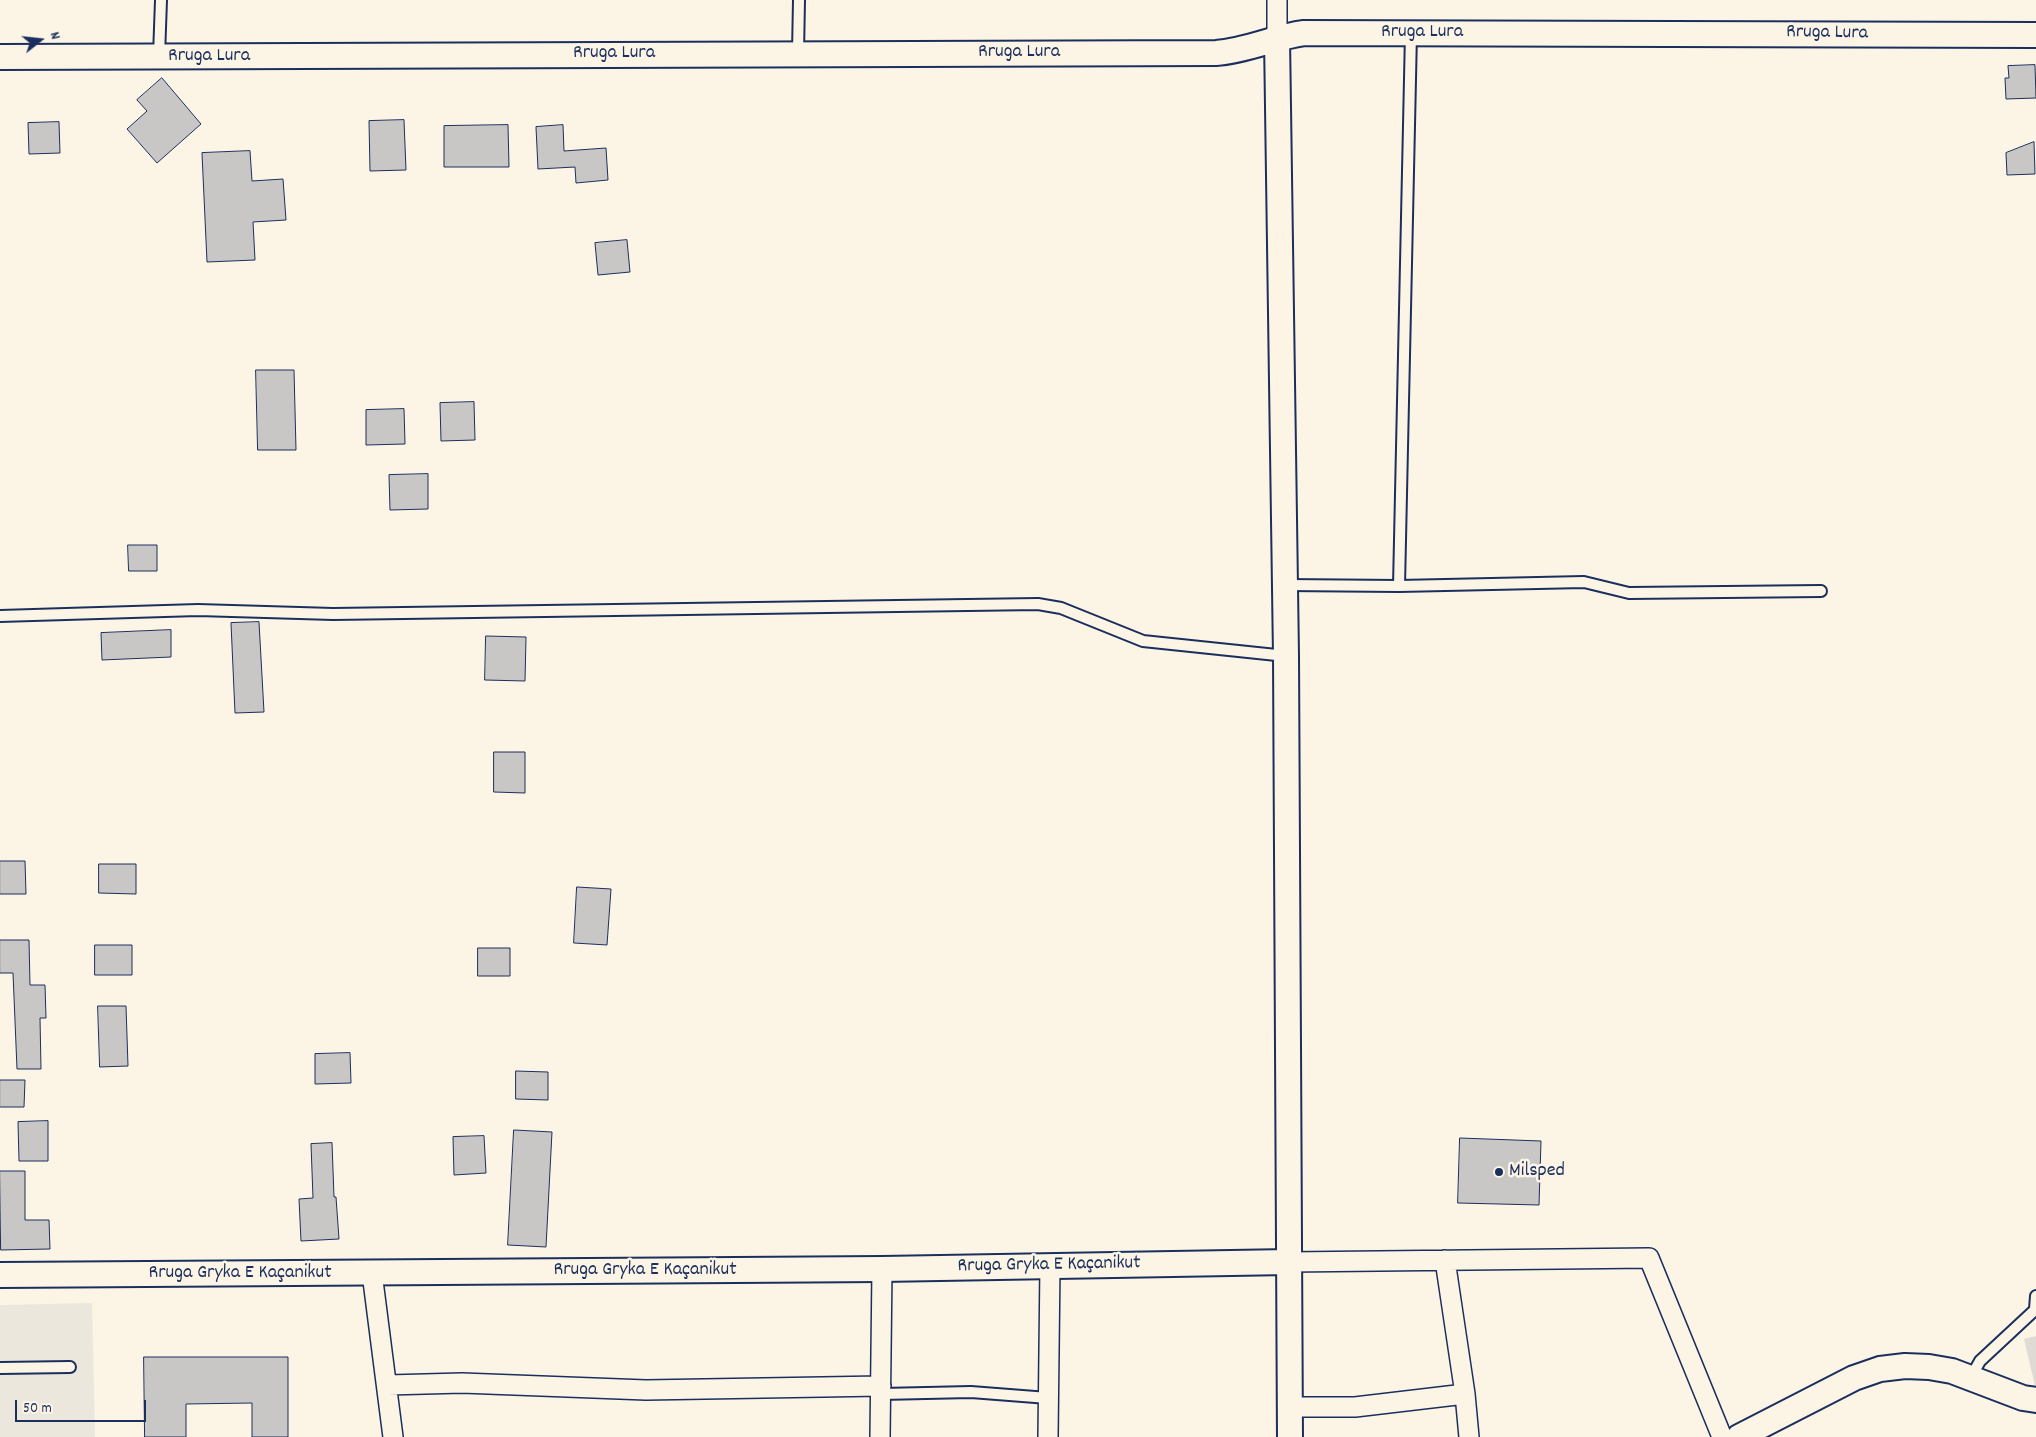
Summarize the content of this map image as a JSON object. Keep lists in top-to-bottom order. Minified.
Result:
{"streets":{"street":["Rruga Lura","Rruga Gryka E Kaçanikut"]},"places":["Milsped"],"scale_bar":"50 m","north":"right"}
